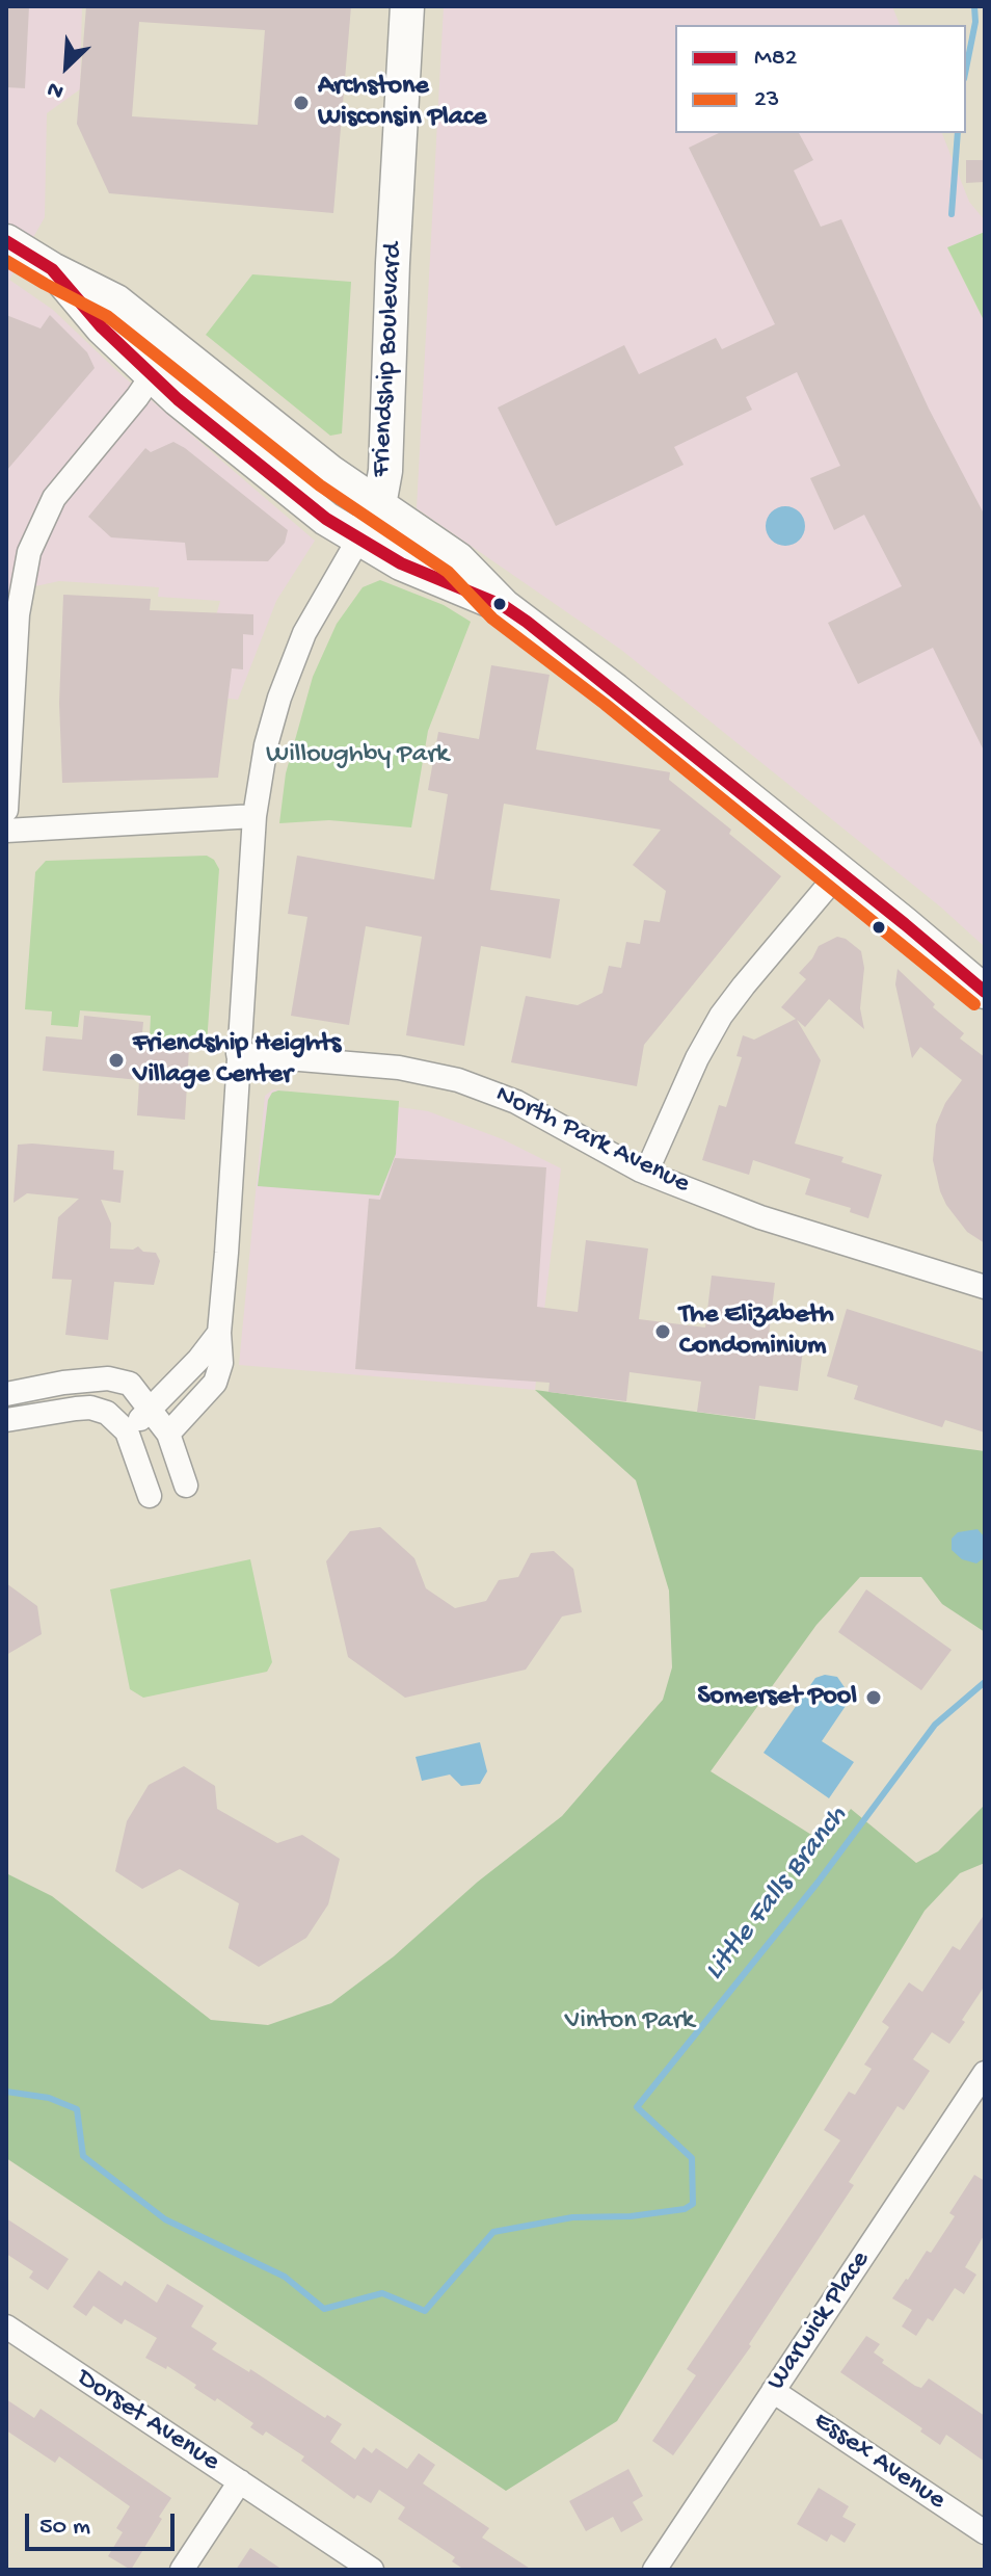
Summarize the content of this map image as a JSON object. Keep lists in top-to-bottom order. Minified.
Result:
{"streets":{"street":["Friendship Boulevard","North Park Avenue","Warwick Place","Dorset Avenue","Essex Avenue"]},"crossings":[["Friendship Boulevard","North Park Avenue"],["Warwick Place","Essex Avenue"]],"water":["Little Falls Branch"],"parks":["Willoughby Park","Vinton Park"],"places":["Archstone Wisconsin Place","Friendship Heights Village Center","The Elizabeth Condominium","Somerset Pool"],"lines":["transit line M82","transit line 23"],"legend":["M82","23"],"scale_bar":"50 m","north":"bottom left"}
